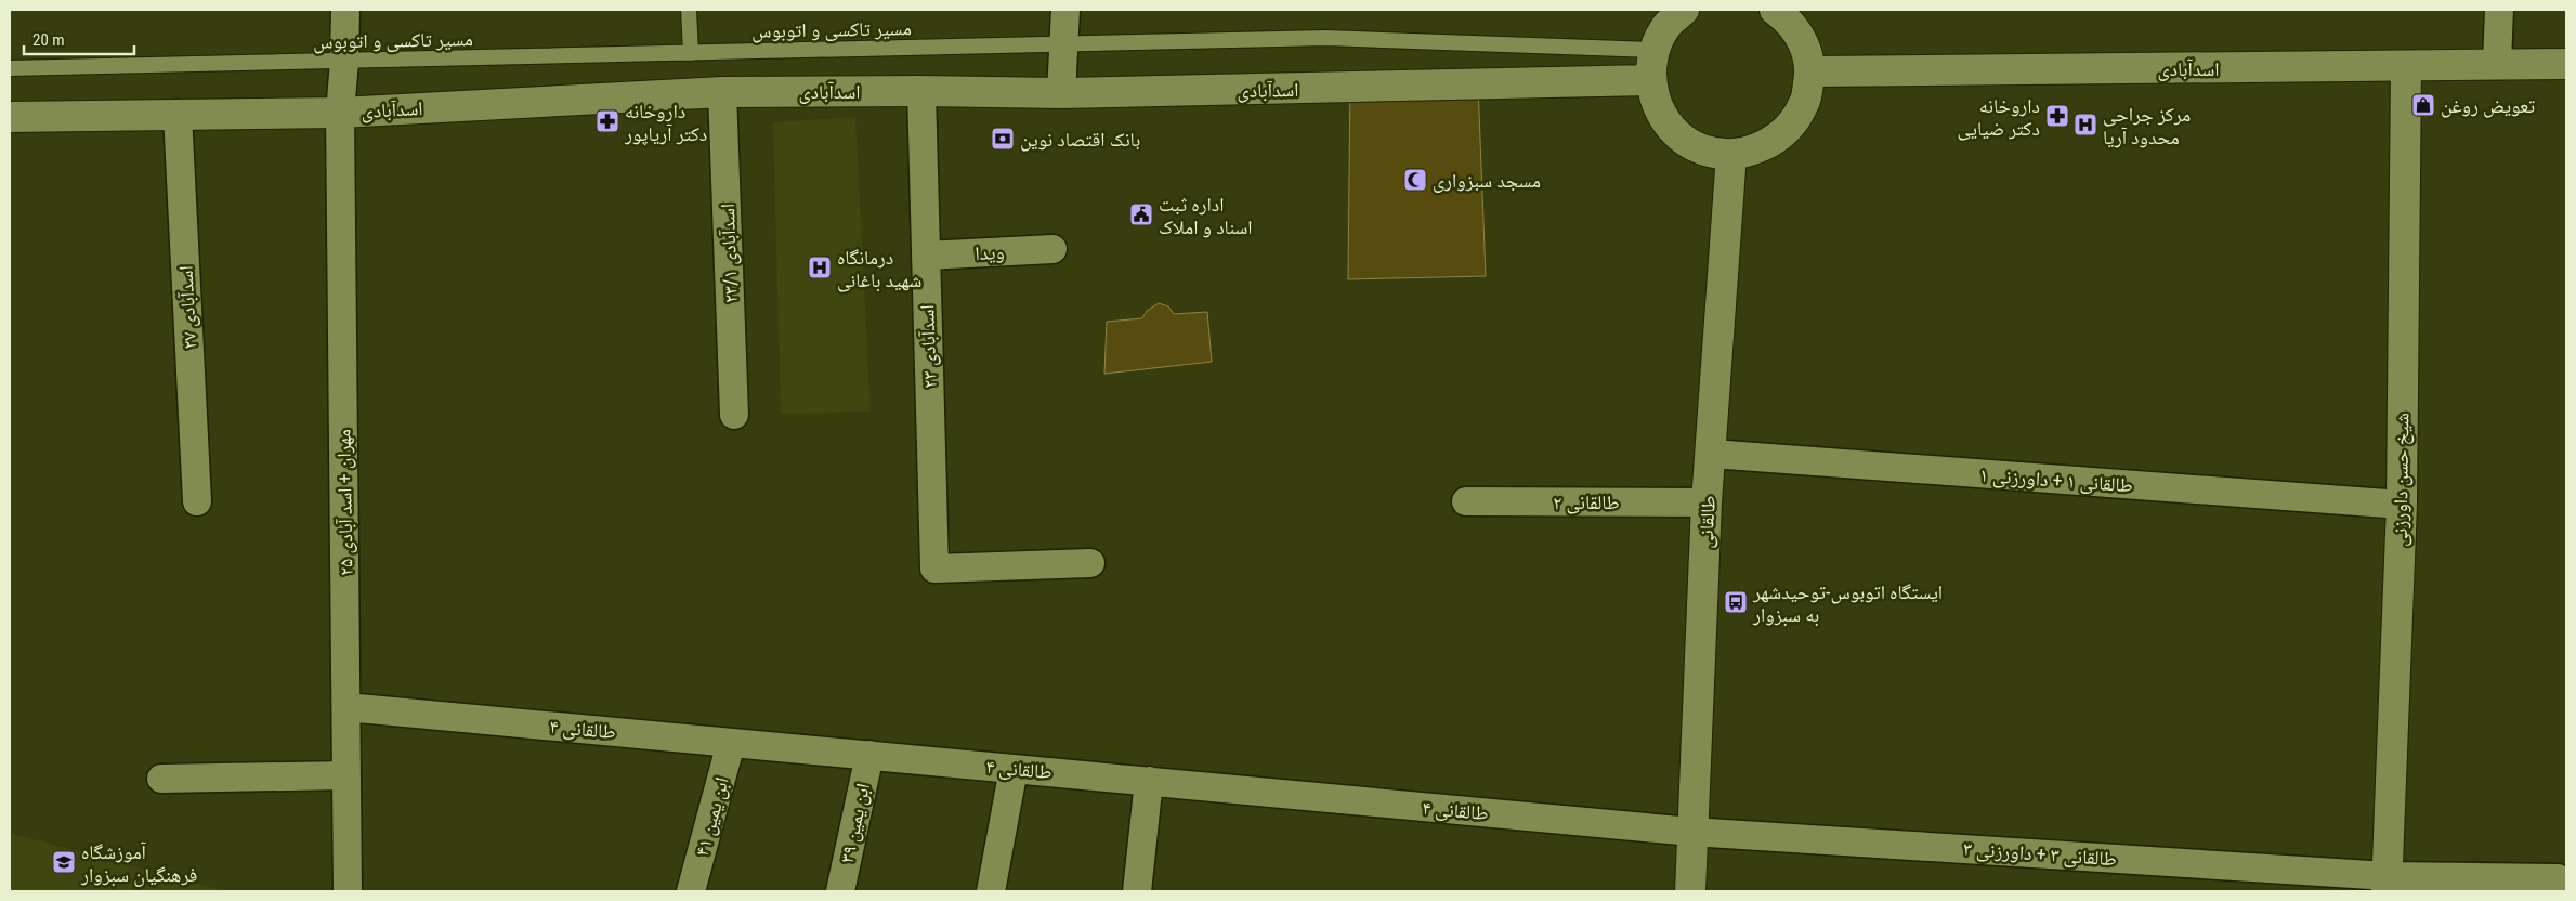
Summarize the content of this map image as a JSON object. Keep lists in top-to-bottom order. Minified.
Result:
{"streets":{"main road":["اسدآبادی","شیخ حسن داورزنی","طالقانی"],"street":["ویدا","اسدآبادی ۲۳/۱","اسدآبادی ۲۷","اسدآبادی ۲۳","طالقانی ۱ + داورزنی ۱","طالقانی ۲","مهران + اسد آبادی ۲۵","طالقانی ۴","ابن یمین ۴۱","ابن یمین ۳۹","طالقانی ۳ + داورزنی ۳"],"lane":["مسیر تاکسی و اتوبوس"]},"crossings":[["مسیر تاکسی و اتوبوس","مهران + اسد آبادی ۲۵"],["اسدآبادی","اسدآبادی ۲۳/۱"],["اسدآبادی","اسدآبادی ۲۷"],["اسدآبادی","اسدآبادی ۲۳"],["اسدآبادی","شیخ حسن داورزنی"],["اسدآبادی","مهران + اسد آبادی ۲۵"],["ویدا","اسدآبادی ۲۳"],["طالقانی ۱ + داورزنی ۱","شیخ حسن داورزنی"],["طالقانی ۱ + داورزنی ۱","طالقانی"],["شیخ حسن داورزنی","طالقانی ۳ + داورزنی ۳"],["طالقانی ۲","طالقانی"],["مهران + اسد آبادی ۲۵","طالقانی ۴"],["طالقانی","طالقانی ۴"],["طالقانی","طالقانی ۳ + داورزنی ۳"],["طالقانی ۴","ابن یمین ۴۱"],["طالقانی ۴","ابن یمین ۳۹"],["طالقانی ۴","طالقانی ۳ + داورزنی ۳"]],"places":{"shop":["تعویض روغن"],"pharmacy":["داروخانه دکتر ضیایی","داروخانه دکتر آریاپور"],"hospital":["مرکز جراحی محدود آریا","درمانگاه شهید باغانی"],"bank":["بانک اقتصاد نوین"],"mosque":["مسجد سبزواری"],"public building":["اداره ثبت اسناد و املاک"],"bus stop":["ایستگاه اتوبوس-توحیدشهر به سبزوار"],"school or university":["آموزشگاه فرهنگیان سبزوار"]},"scale_bar":"20 m"}
